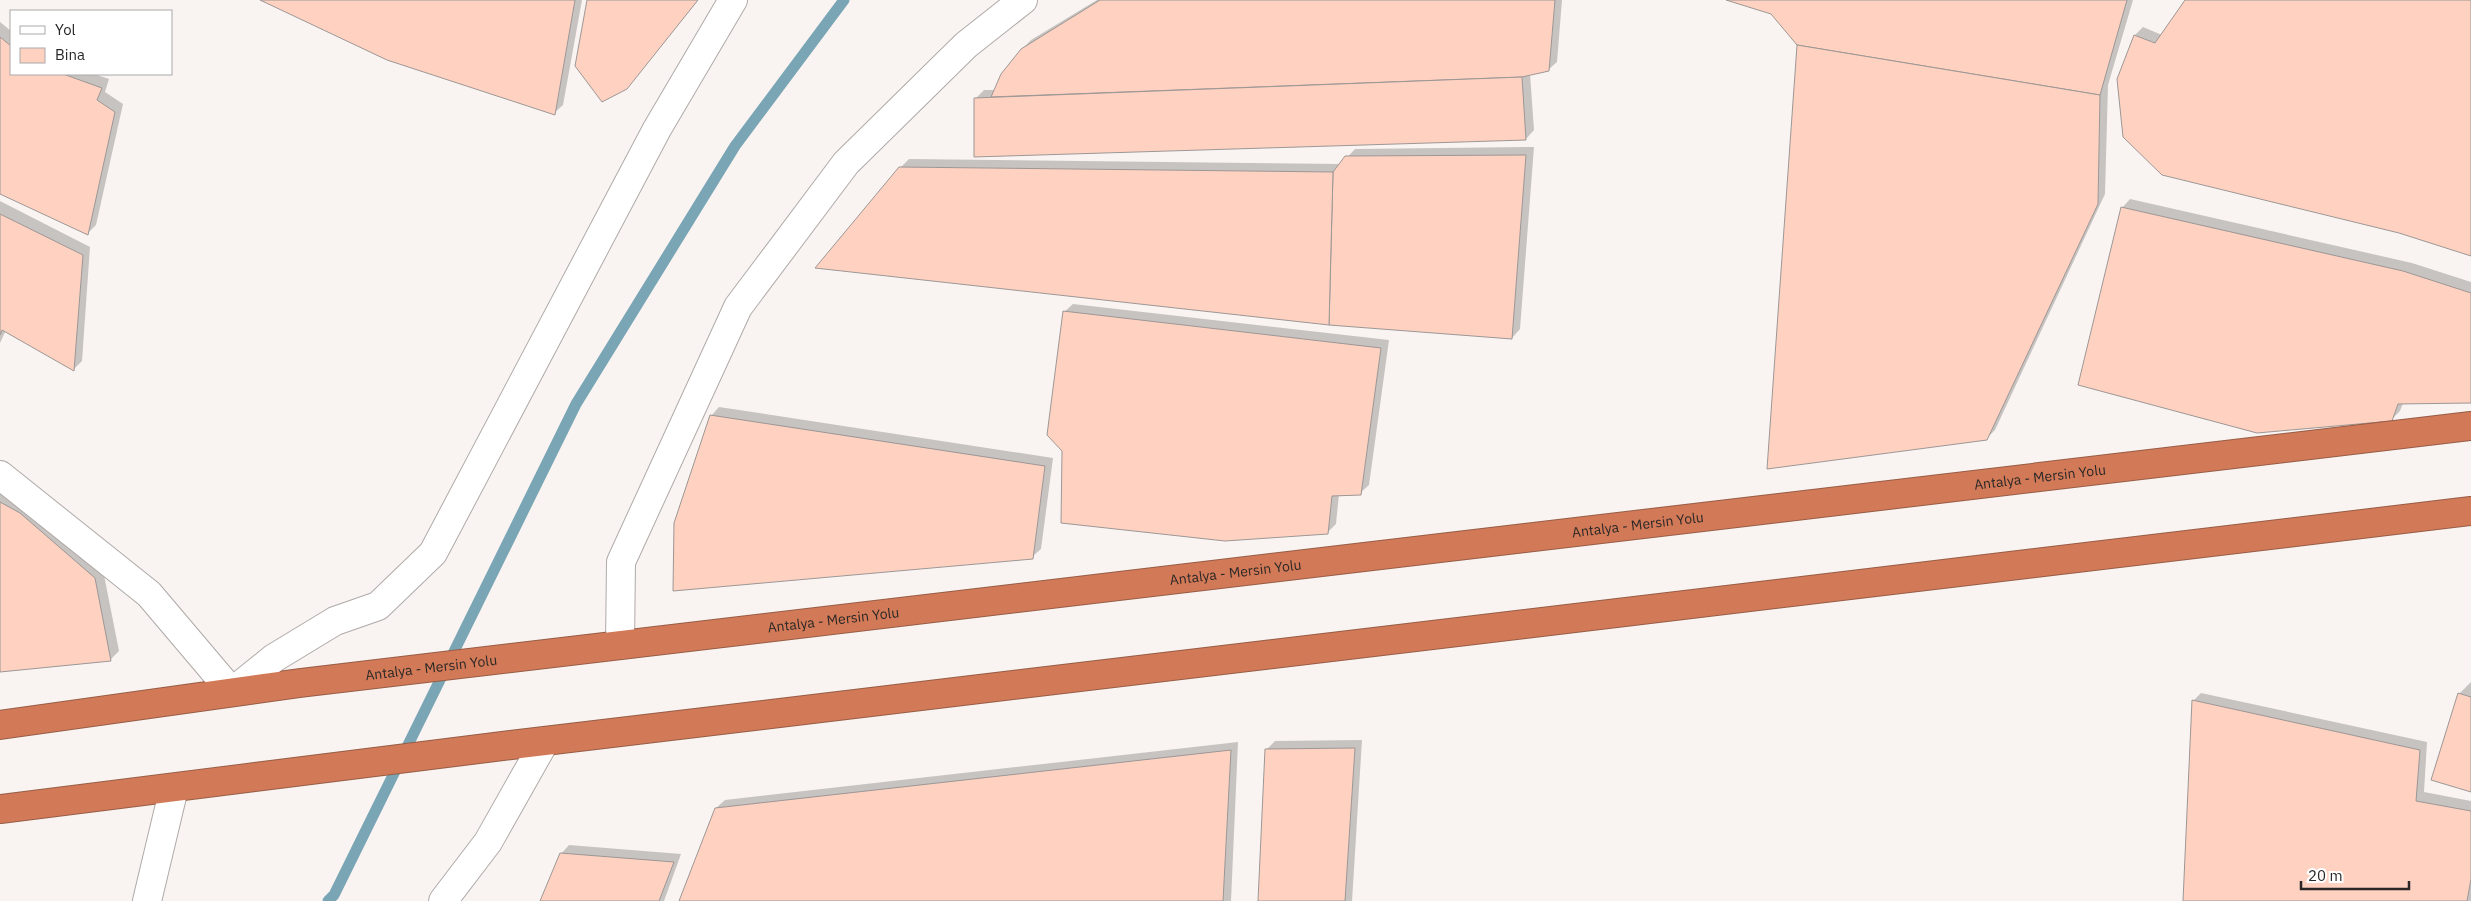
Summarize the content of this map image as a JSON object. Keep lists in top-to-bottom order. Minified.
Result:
{"streets":{"highway":["Antalya - Mersin Yolu"]},"legend":["Yol","Bina"],"scale_bar":"20 m"}
